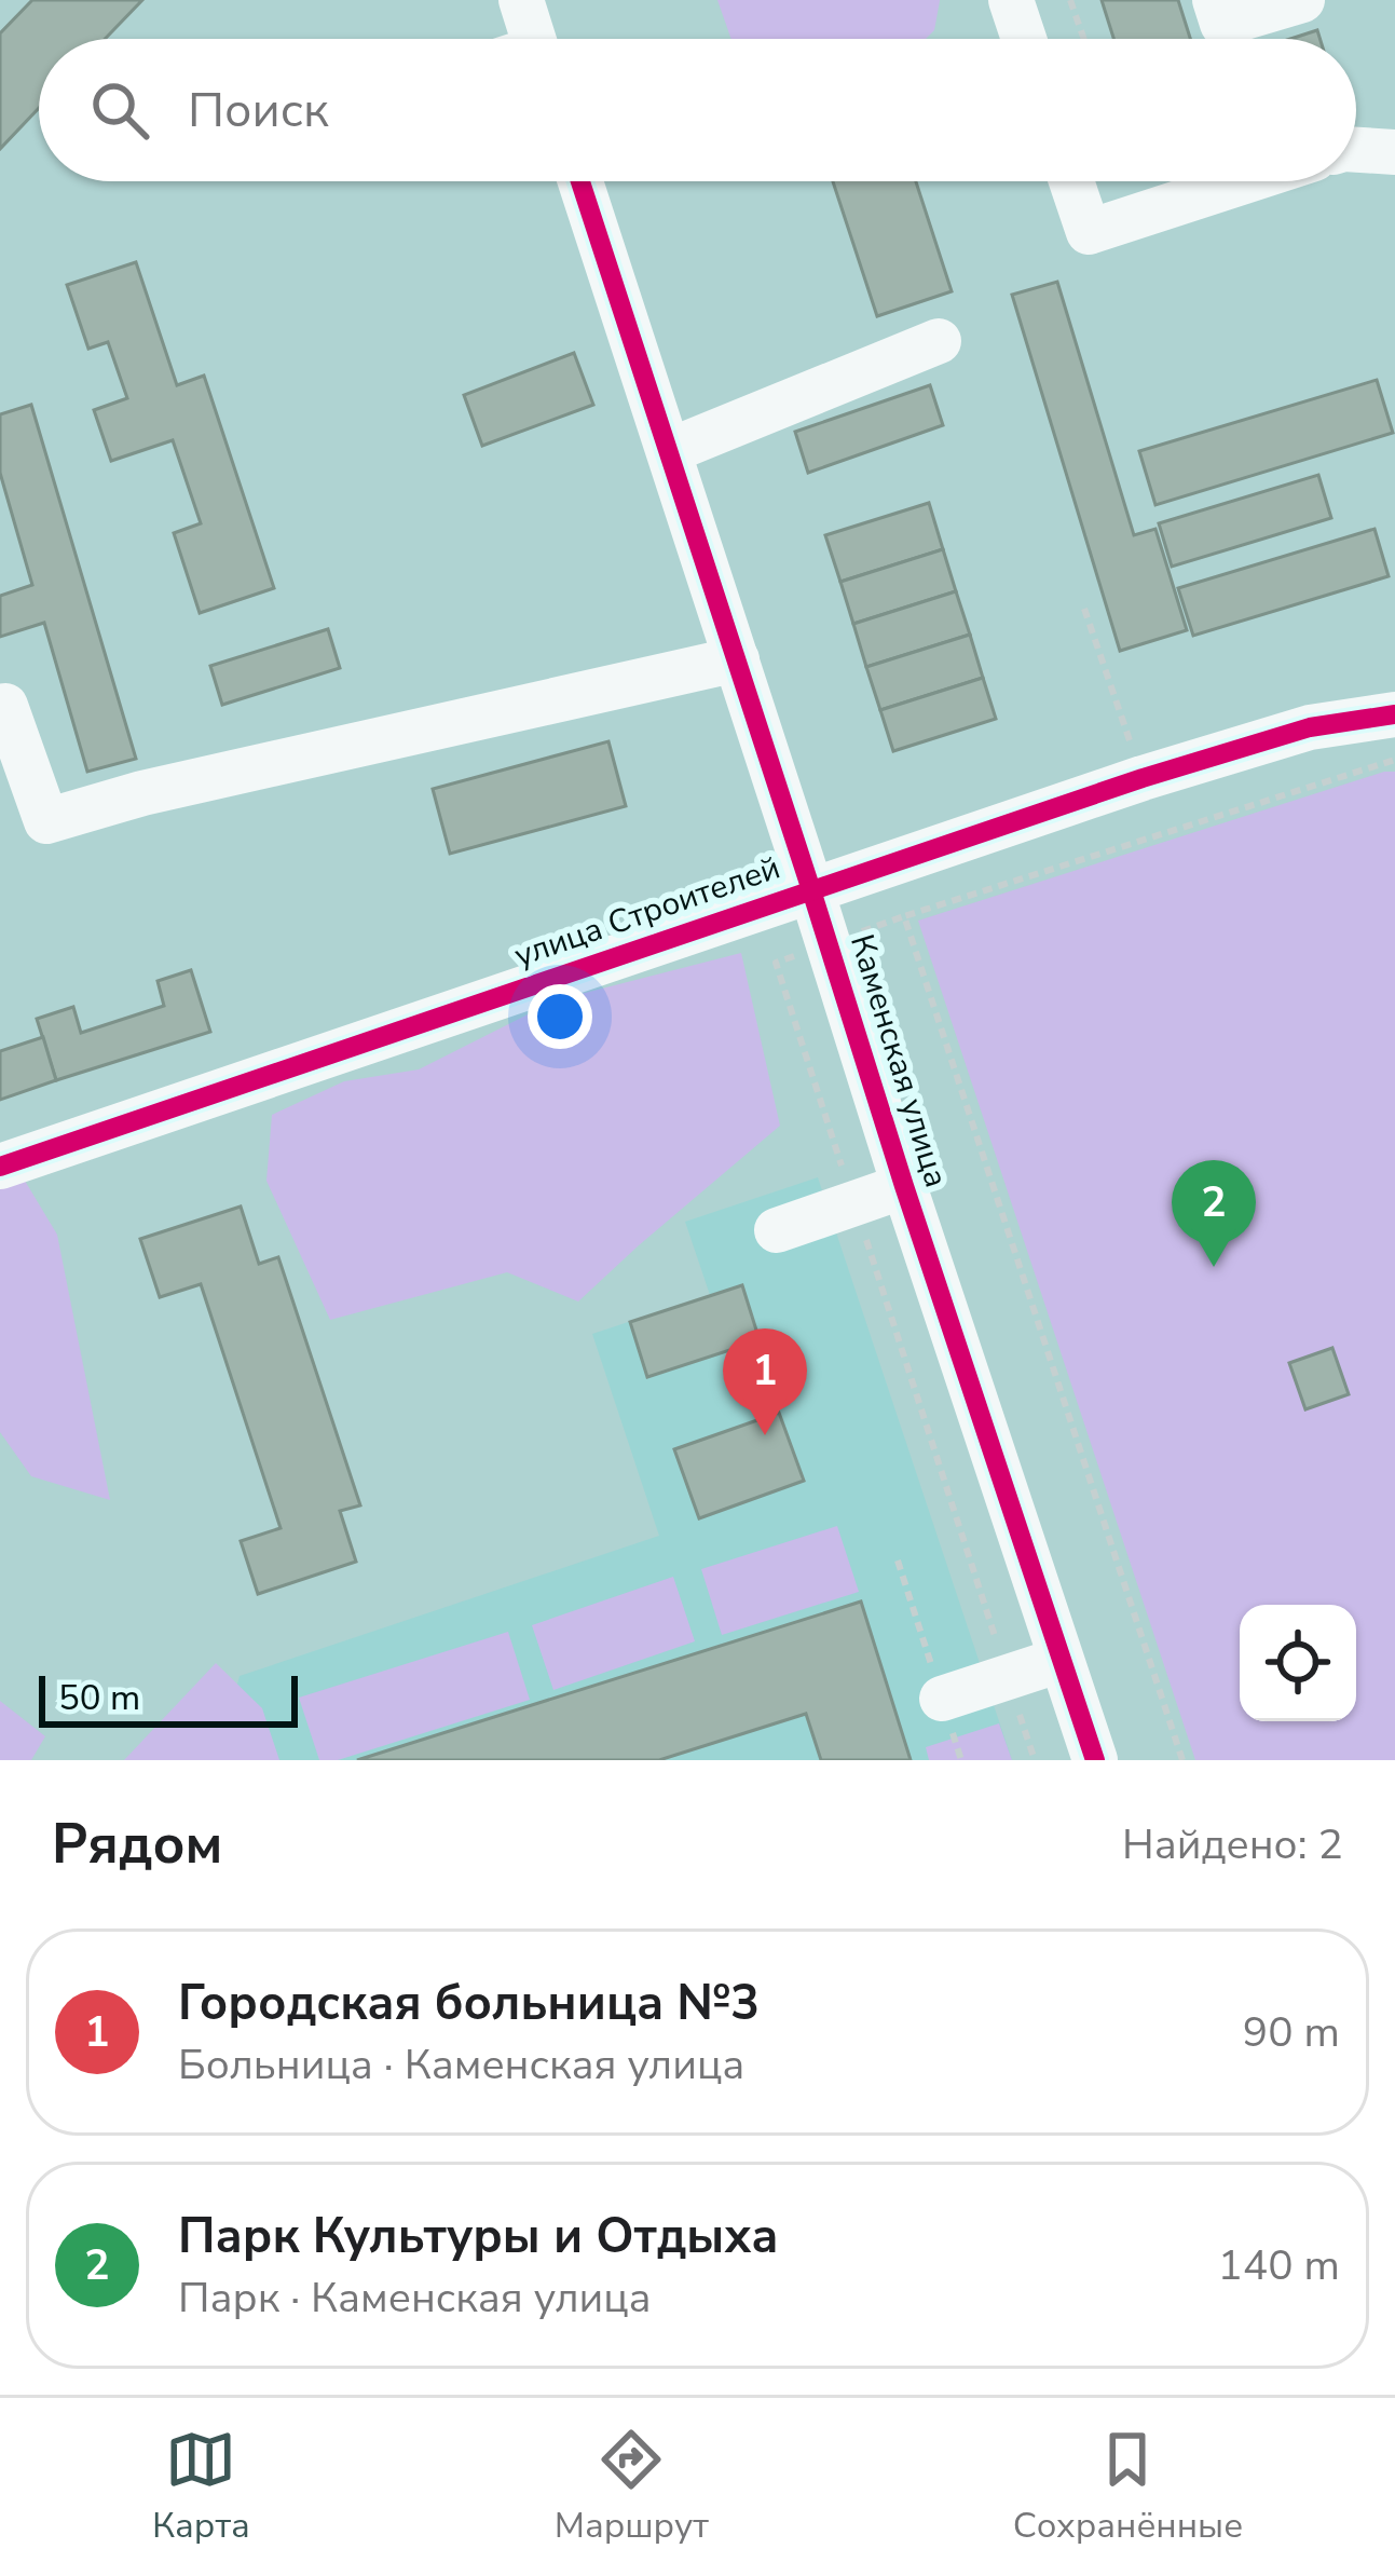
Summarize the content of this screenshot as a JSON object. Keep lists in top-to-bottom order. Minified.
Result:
{"streets":{"street":["улица Строителей","Каменская улица"]},"crossings":[["улица Строителей","Каменская улица"]],"scale_bar":"50 m","page":{"search":"Поиск","pins":["2","1"],"scale":"50 m","heading":["Рядом","Найдено: 2"],"list":[{"mark":"1","name":"Городская больница №3","note":"Больница · Каменская улица","value":"90 m"},{"mark":"2","name":"Парк Культуры и Отдыха","note":"Парк · Каменская улица","value":"140 m"}],"nav":["Карта","Маршрут","Сохранённые"]}}
